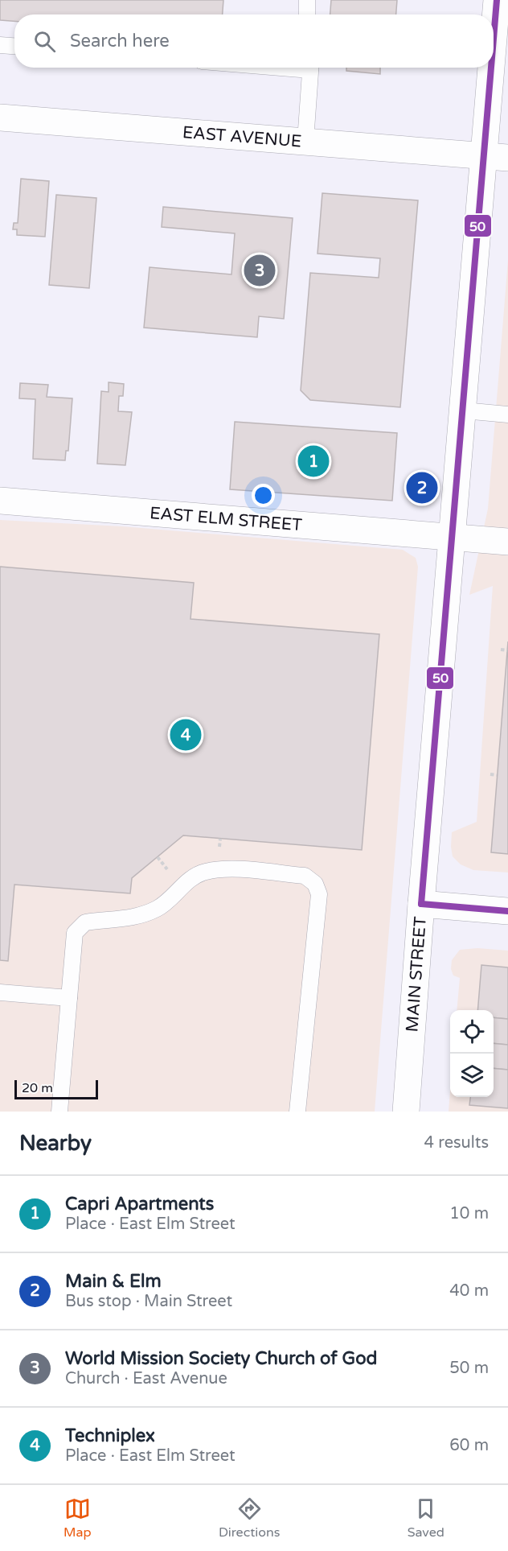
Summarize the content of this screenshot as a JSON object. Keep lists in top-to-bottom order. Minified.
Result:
{"streets":{"street":["EAST AVENUE","EAST ELM STREET","MAIN STREET"]},"crossings":[["EAST AVENUE","MAIN STREET"],["EAST ELM STREET","MAIN STREET"]],"lines":["transit line 50"],"scale_bar":"20 m","page":{"search":"Search here","pins":["3","1","2","4"],"scale":"20 m","heading":["Nearby","4 results"],"list":[{"mark":"1","name":"Capri Apartments","note":"Place · East Elm Street","value":"10 m"},{"mark":"2","name":"Main & Elm","note":"Bus stop · Main Street","value":"40 m"},{"mark":"3","name":"World Mission Society Church of God","note":"Church · East Avenue","value":"50 m"},{"mark":"4","name":"Techniplex","note":"Place · East Elm Street","value":"60 m"}],"nav":["Map","Directions","Saved"]}}
